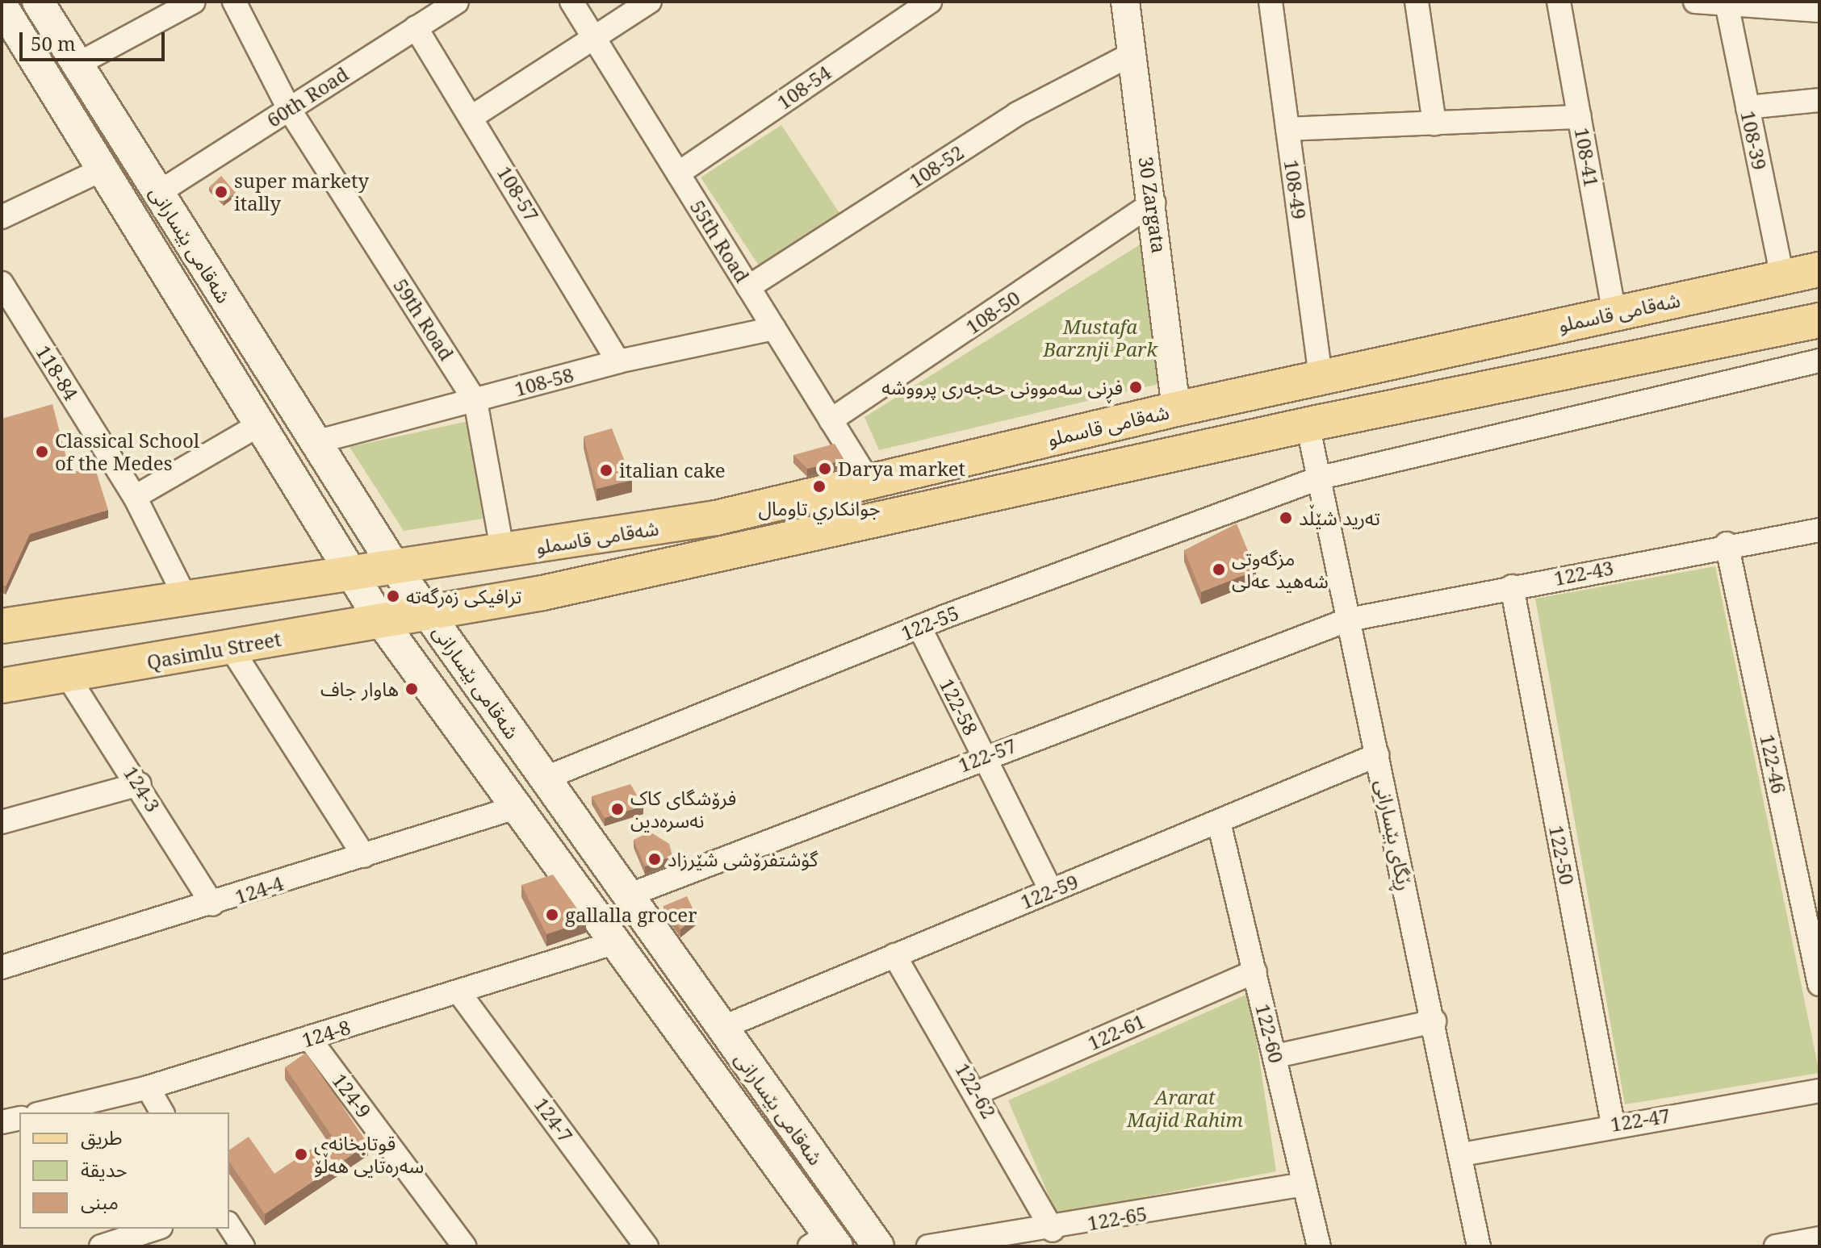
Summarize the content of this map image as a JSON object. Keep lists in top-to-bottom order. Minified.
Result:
{"streets":{"main road":["شەقامی بێسارانی","شەقامی قاسملو","Qasimlu Street"],"street":["108-54","60th Road","108-39","108-41","108-52","108-49","108-57","30 Zargata","55th Road","108-50","59th Road","118-84","108-58","122-43","122-55","122-58","122-57","122-46","124-3","ڕێگای بێسارانی","122-50","124-4","122-59","122-61","124-8","122-60","122-62","124-9","124-7","122-47","122-65"]},"crossings":[["108-54","55th Road"],["60th Road","108-57"],["60th Road","شەقامی بێسارانی"],["60th Road","59th Road"],["108-39","شەقامی قاسملو"],["108-41","شەقامی قاسملو"],["108-52","30 Zargata"],["108-52","55th Road"],["108-49","شەقامی قاسملو"],["108-57","108-58"],["30 Zargata","108-50"],["30 Zargata","شەقامی قاسملو"],["55th Road","108-50"],["55th Road","شەقامی قاسملو"],["55th Road","108-58"],["شەقامی بێسارانی","شەقامی قاسملو"],["شەقامی بێسارانی","108-58"],["شەقامی بێسارانی","122-55"],["شەقامی بێسارانی","Qasimlu Street"],["شەقامی بێسارانی","122-57"],["شەقامی بێسارانی","124-4"],["شەقامی بێسارانی","122-59"],["شەقامی بێسارانی","124-8"],["شەقامی قاسملو","59th Road"],["شەقامی قاسملو","Qasimlu Street"],["شەقامی قاسملو","ڕێگای بێسارانی"],["59th Road","108-58"],["122-43","122-57"],["122-43","122-46"],["122-43","ڕێگای بێسارانی"],["122-43","122-50"],["122-55","122-58"],["122-55","ڕێگای بێسارانی"],["Qasimlu Street","124-3"],["122-58","122-57"],["122-58","122-59"],["122-57","ڕێگای بێسارانی"],["124-3","124-4"],["ڕێگای بێسارانی","122-59"],["ڕێگای بێسارانی","122-47"],["122-50","122-47"],["122-59","122-60"],["122-59","122-62"],["122-61","122-60"],["122-61","122-62"],["124-8","124-9"],["124-8","124-7"],["122-60","122-65"],["122-62","122-65"]],"parks":["Mustafa Barznji Park","Ararat Majid Rahim"],"places":["super markety itally","فڕنی سەموونی حەجەری پرووشە","Classical School of the Medes","Darya market","italian cake","جوانكاري تاومال","تەرید شێڵد","مزگەوتی شەهید عەلی","ترافیکی زەرگەتە","هاوار جاف","فرۆشگای کاک نەسرەدین","گۆشتفرۆشی شێرزاد","gallalla grocer","قوتابخانەی سەرەتایی هەڵۆ"],"legend":["طريق","حديقة","مبنى"],"scale_bar":"50 m"}
